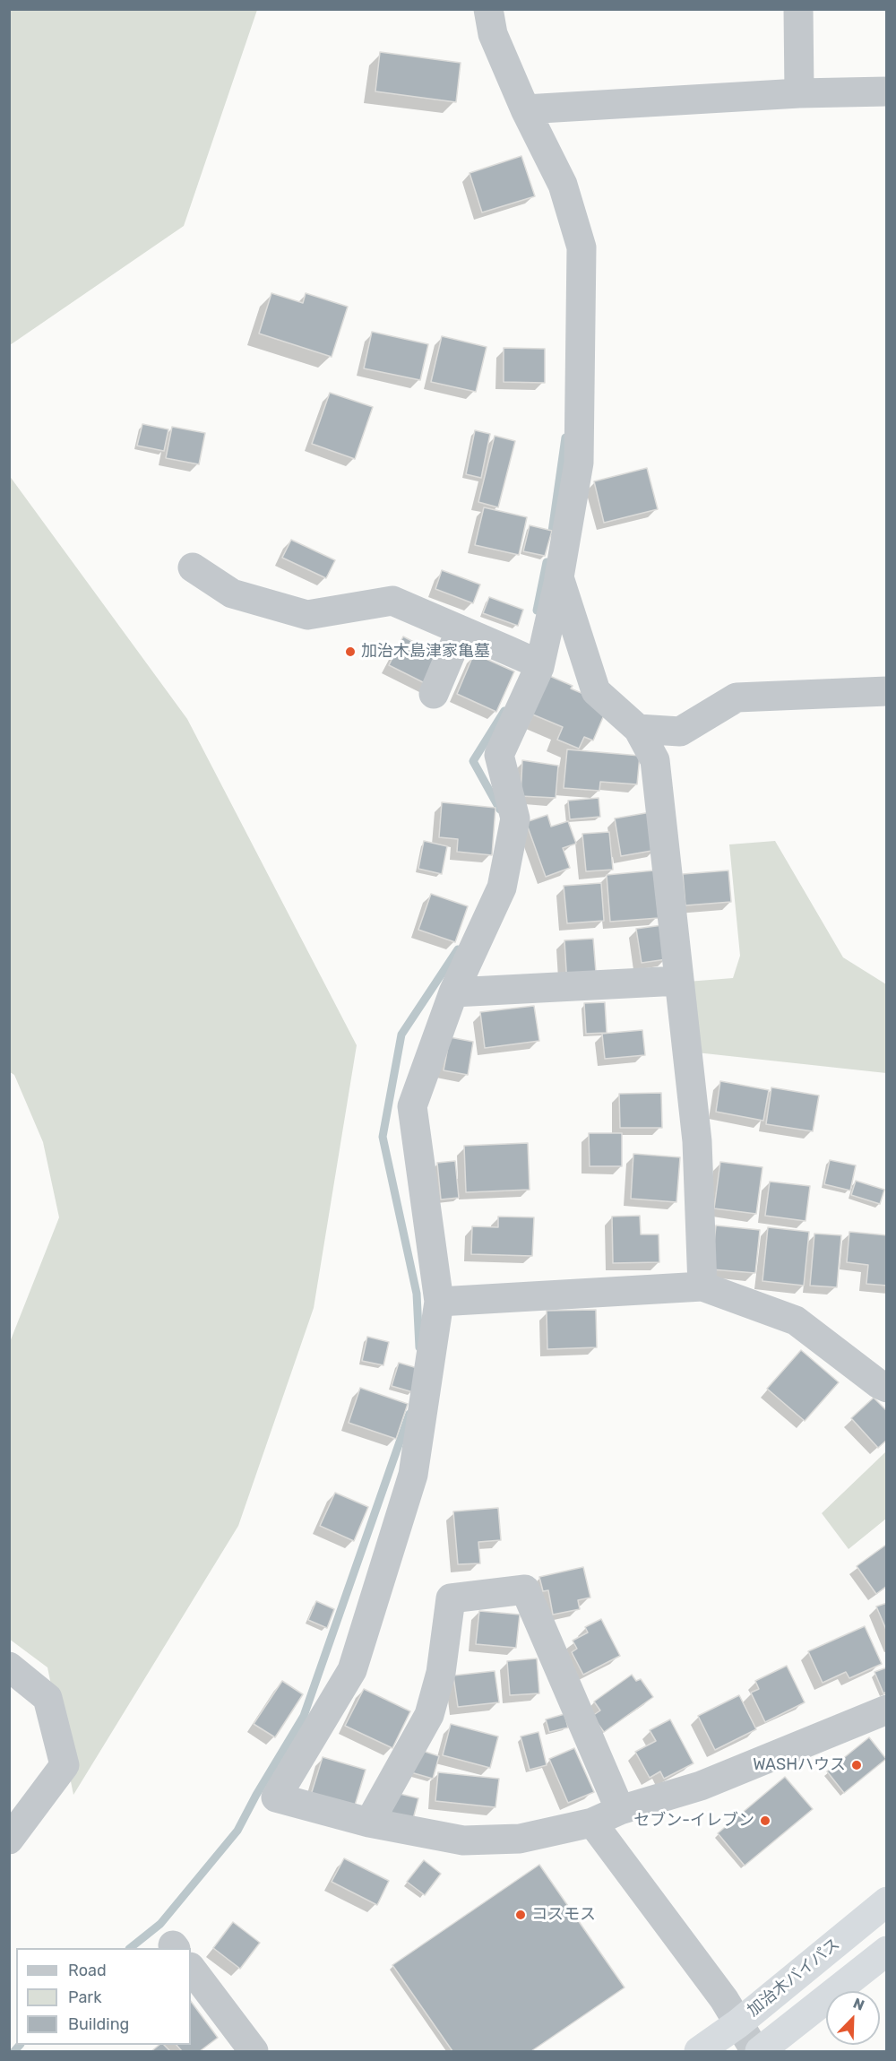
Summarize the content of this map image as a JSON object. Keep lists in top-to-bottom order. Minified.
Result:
{"streets":{"highway":["加治木バイパス"]},"places":["加治木島津家亀墓","WASHハウス","セブン-イレブン","コスモス"],"legend":["Road","Park","Building"],"north":"top right"}
